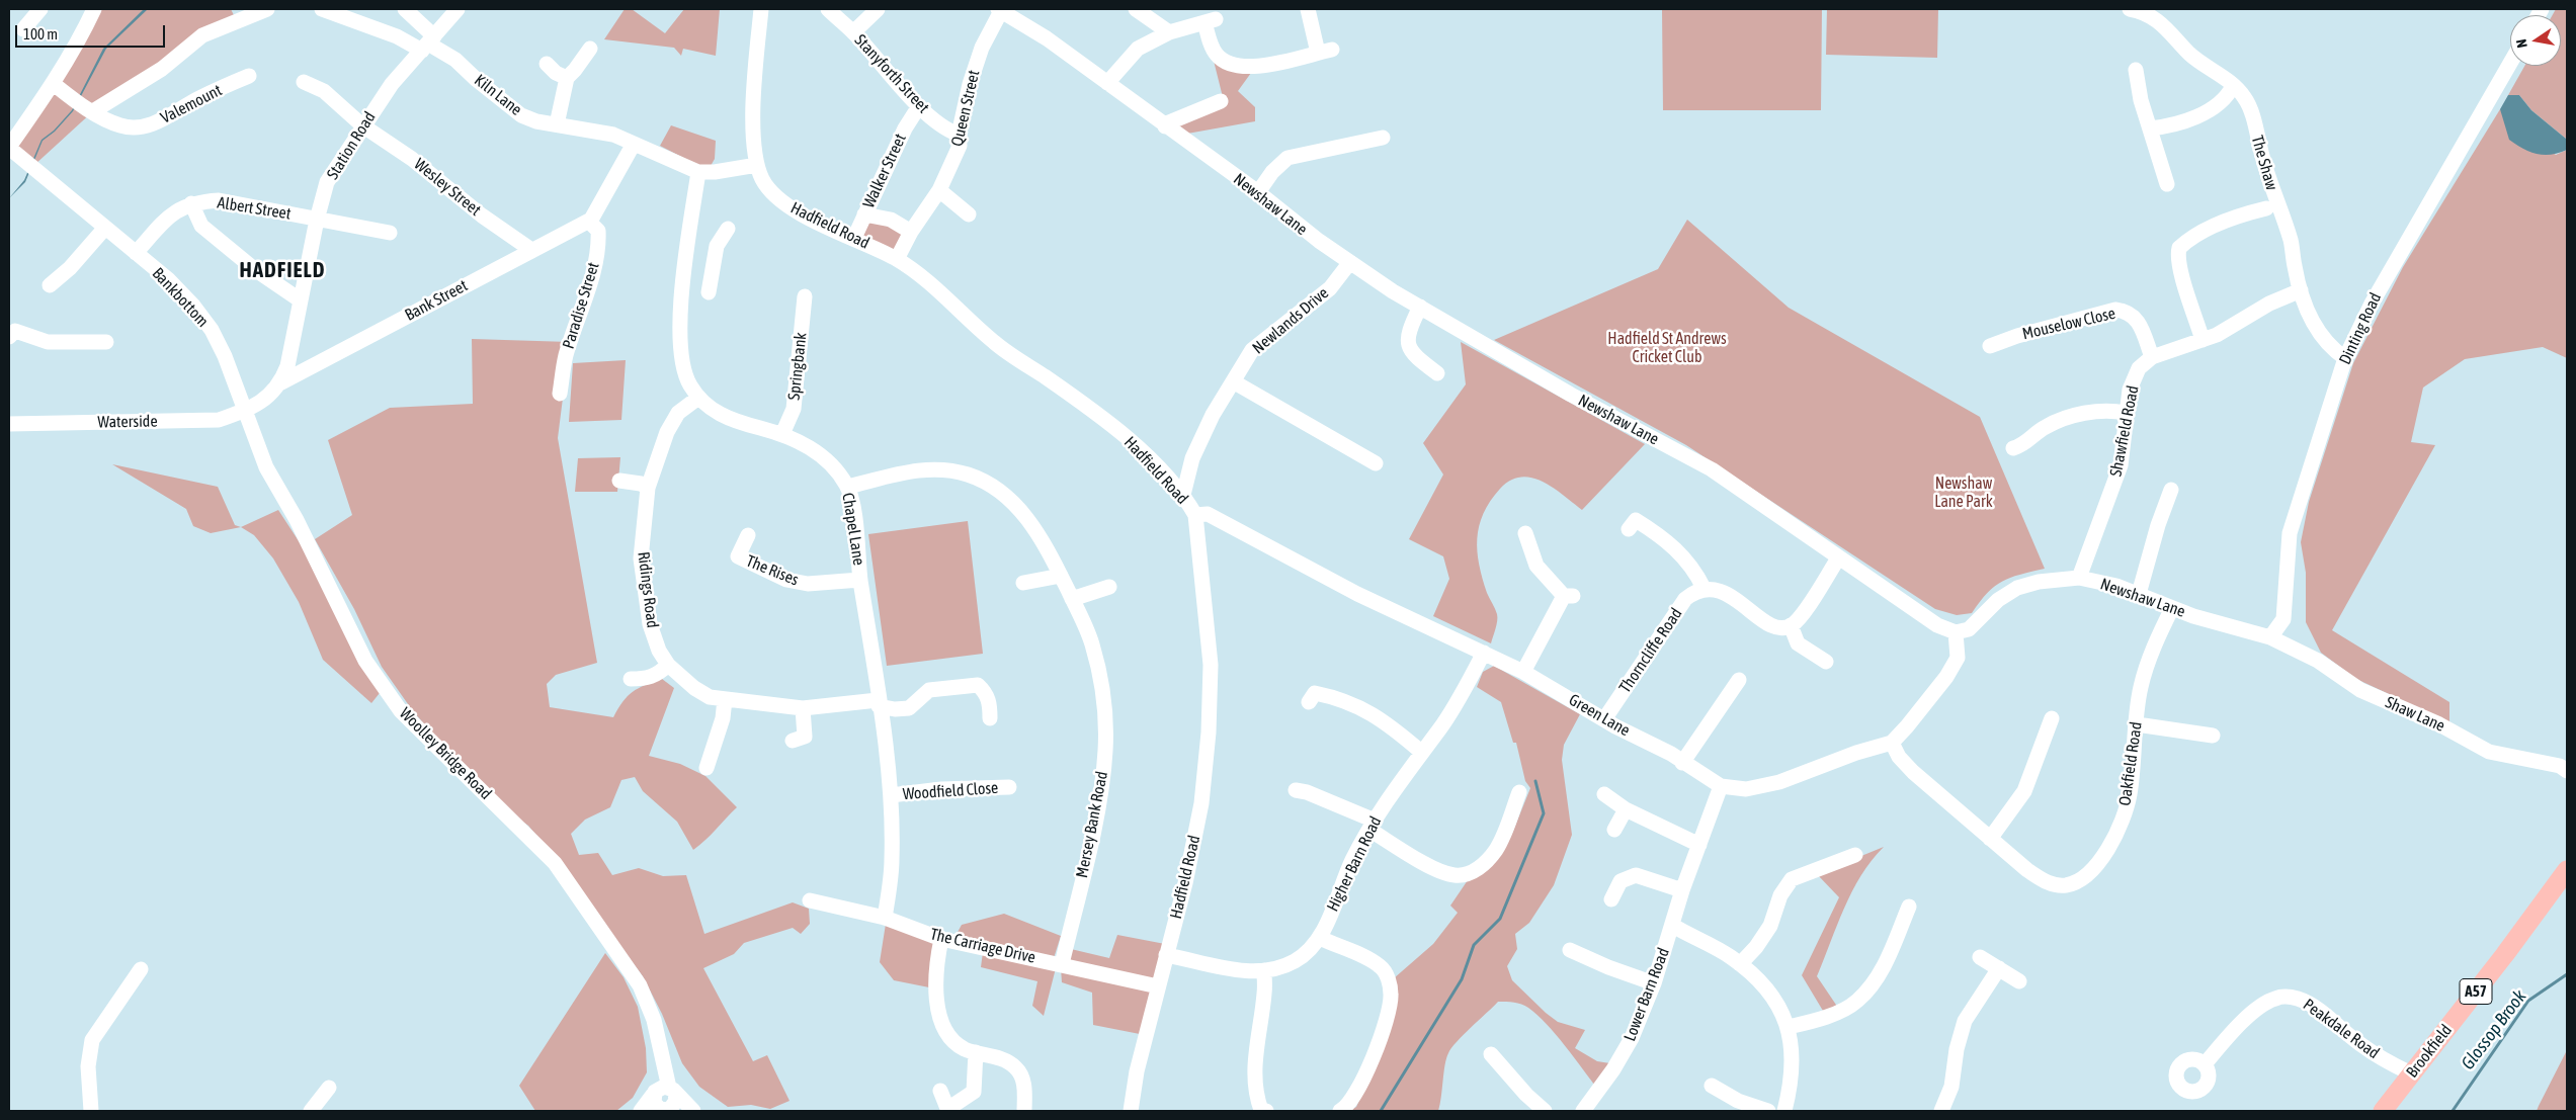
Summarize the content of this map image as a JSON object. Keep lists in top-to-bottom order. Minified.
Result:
{"streets":{"main road":["A57","Brookfield"],"street":["Stanyforth Street","Kiln Lane","Valemount","Queen Street","Station Road","The Shaw","Walker Street","Wesley Street","Newshaw Lane","Albert Street","Hadfield Road","Bankbottom","Bank Street","Paradise Street","Newlands Drive","Mouselow Close","Dinting Road","Springbank","Waterside","Shawfield Road","Chapel Lane","The Rises","Ridings Road","Thorncliffe Road","Shaw Lane","Green Lane","Woolley Bridge Road","Oakfield Road","Woodfield Close","Mersey Bank Road","Higher Barn Road","The Carriage Drive","Lower Barn Road","Peakdale Road"]},"crossings":[["Stanyforth Street","Queen Street"],["Stanyforth Street","Walker Street"],["Kiln Lane","Station Road"],["Kiln Lane","Chapel Lane"],["Queen Street","Newshaw Lane"],["Queen Street","Hadfield Road"],["Station Road","Wesley Street"],["Station Road","Albert Street"],["Station Road","Bankbottom"],["Station Road","Bank Street"],["Station Road","Waterside"],["Station Road","Woolley Bridge Road"],["The Shaw","Dinting Road"],["Walker Street","Hadfield Road"],["Wesley Street","Bank Street"],["Newshaw Lane","Newlands Drive"],["Newshaw Lane","Dinting Road"],["Newshaw Lane","Shawfield Road"],["Newshaw Lane","Shaw Lane"],["Newshaw Lane","Green Lane"],["Newshaw Lane","Oakfield Road"],["Albert Street","Bankbottom"],["Hadfield Road","Newlands Drive"],["Hadfield Road","Green Lane"],["Hadfield Road","Higher Barn Road"],["Hadfield Road","The Carriage Drive"],["Bankbottom","Waterside"],["Bankbottom","Woolley Bridge Road"],["Bank Street","Paradise Street"],["Mouselow Close","Shawfield Road"],["Dinting Road","Shaw Lane"],["Springbank","Chapel Lane"],["Waterside","Woolley Bridge Road"],["Chapel Lane","The Rises"],["Chapel Lane","Ridings Road"],["Chapel Lane","Woodfield Close"],["Chapel Lane","Mersey Bank Road"],["Chapel Lane","The Carriage Drive"],["Thorncliffe Road","Green Lane"],["Green Lane","Oakfield Road"],["Green Lane","Higher Barn Road"],["Green Lane","Lower Barn Road"],["Mersey Bank Road","The Carriage Drive"],["Peakdale Road","Brookfield"]],"districts":["HADFIELD"],"water":["Glossop Brook"],"parks":["Hadfield St Andrews Cricket Club","Newshaw Lane Park"],"scale_bar":"100 m","north":"left"}
